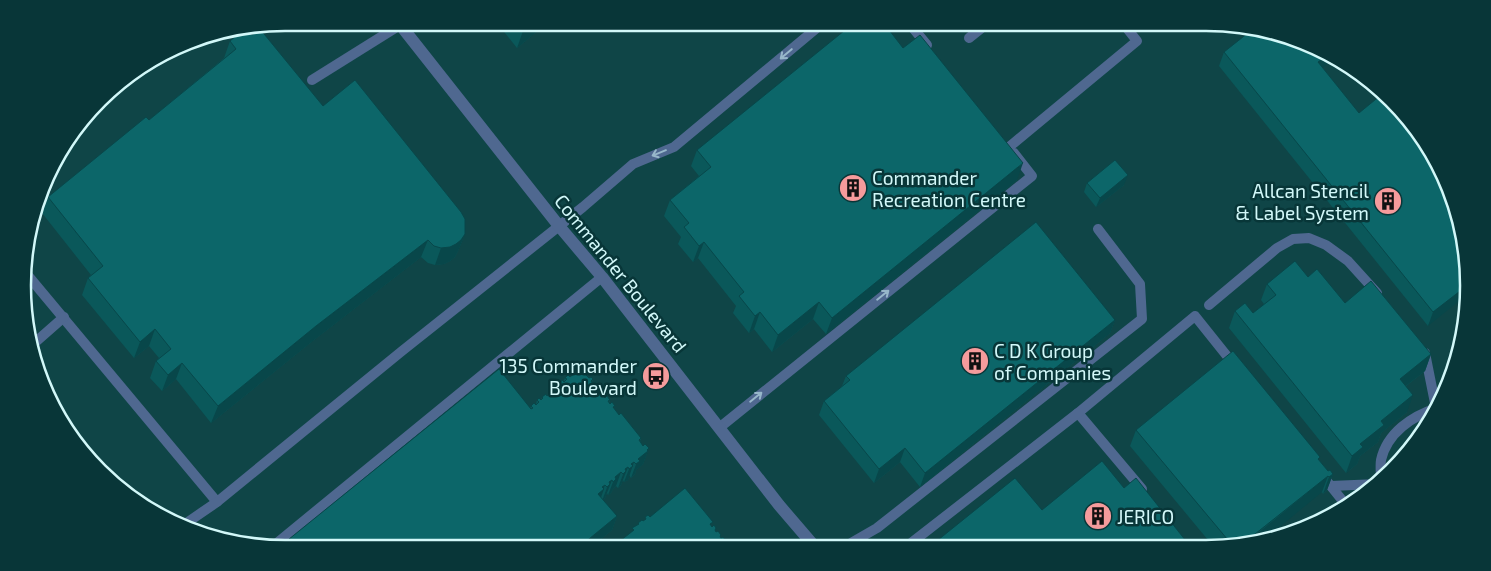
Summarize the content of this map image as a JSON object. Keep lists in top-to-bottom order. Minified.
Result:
{"streets":{"street":["Commander Boulevard"]},"places":{"building":["Commander Recreation Centre","Allcan Stencil & Label System","C D K Group of Companies","JERICO"],"bus stop":["135 Commander Boulevard"]}}
